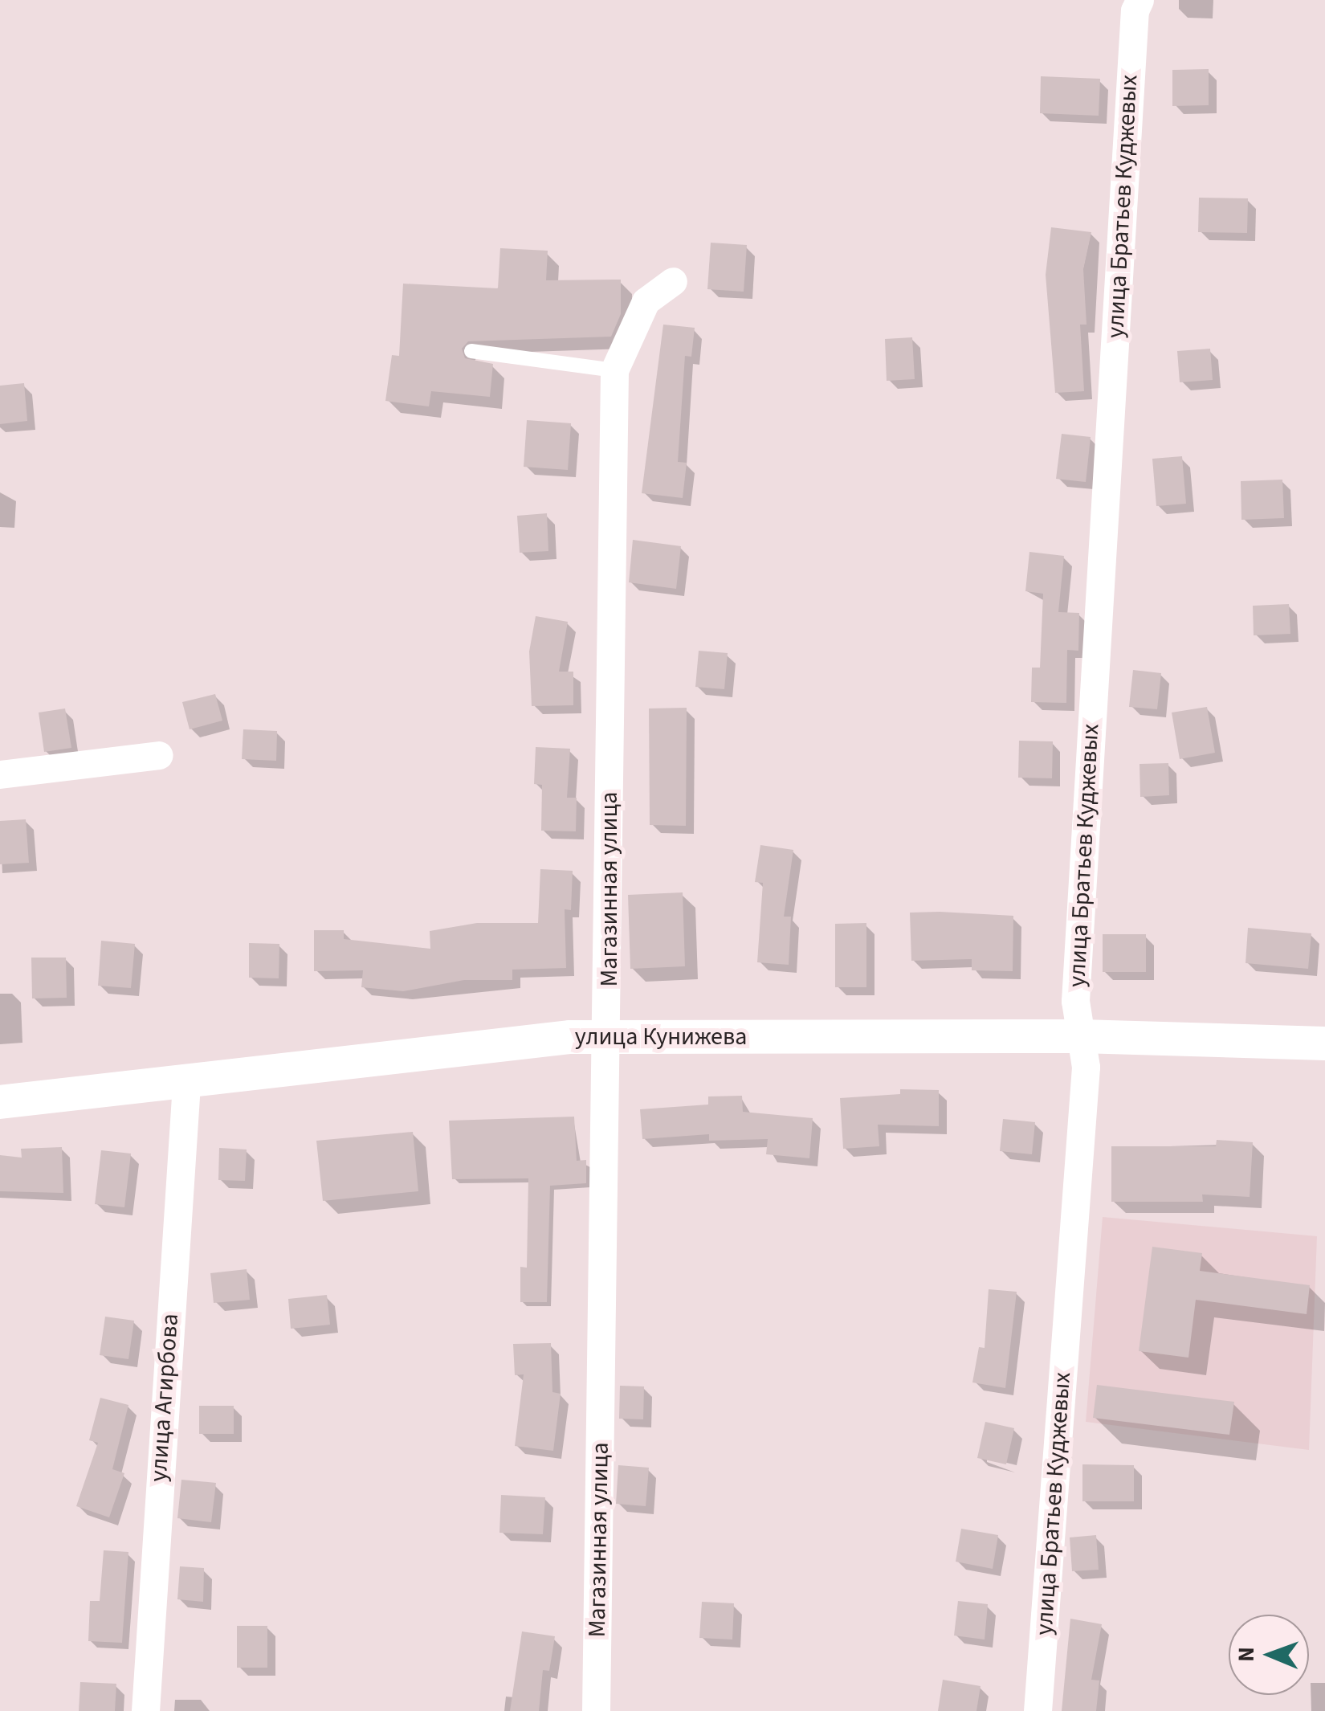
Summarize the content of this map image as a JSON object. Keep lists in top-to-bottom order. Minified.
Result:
{"streets":{"street":["улица Братьев Куджевых","Магазинная улица","улица Кунижева","улица Агирбова"]},"crossings":[["улица Братьев Куджевых","улица Кунижева"],["Магазинная улица","улица Кунижева"],["улица Кунижева","улица Агирбова"]],"north":"left"}
